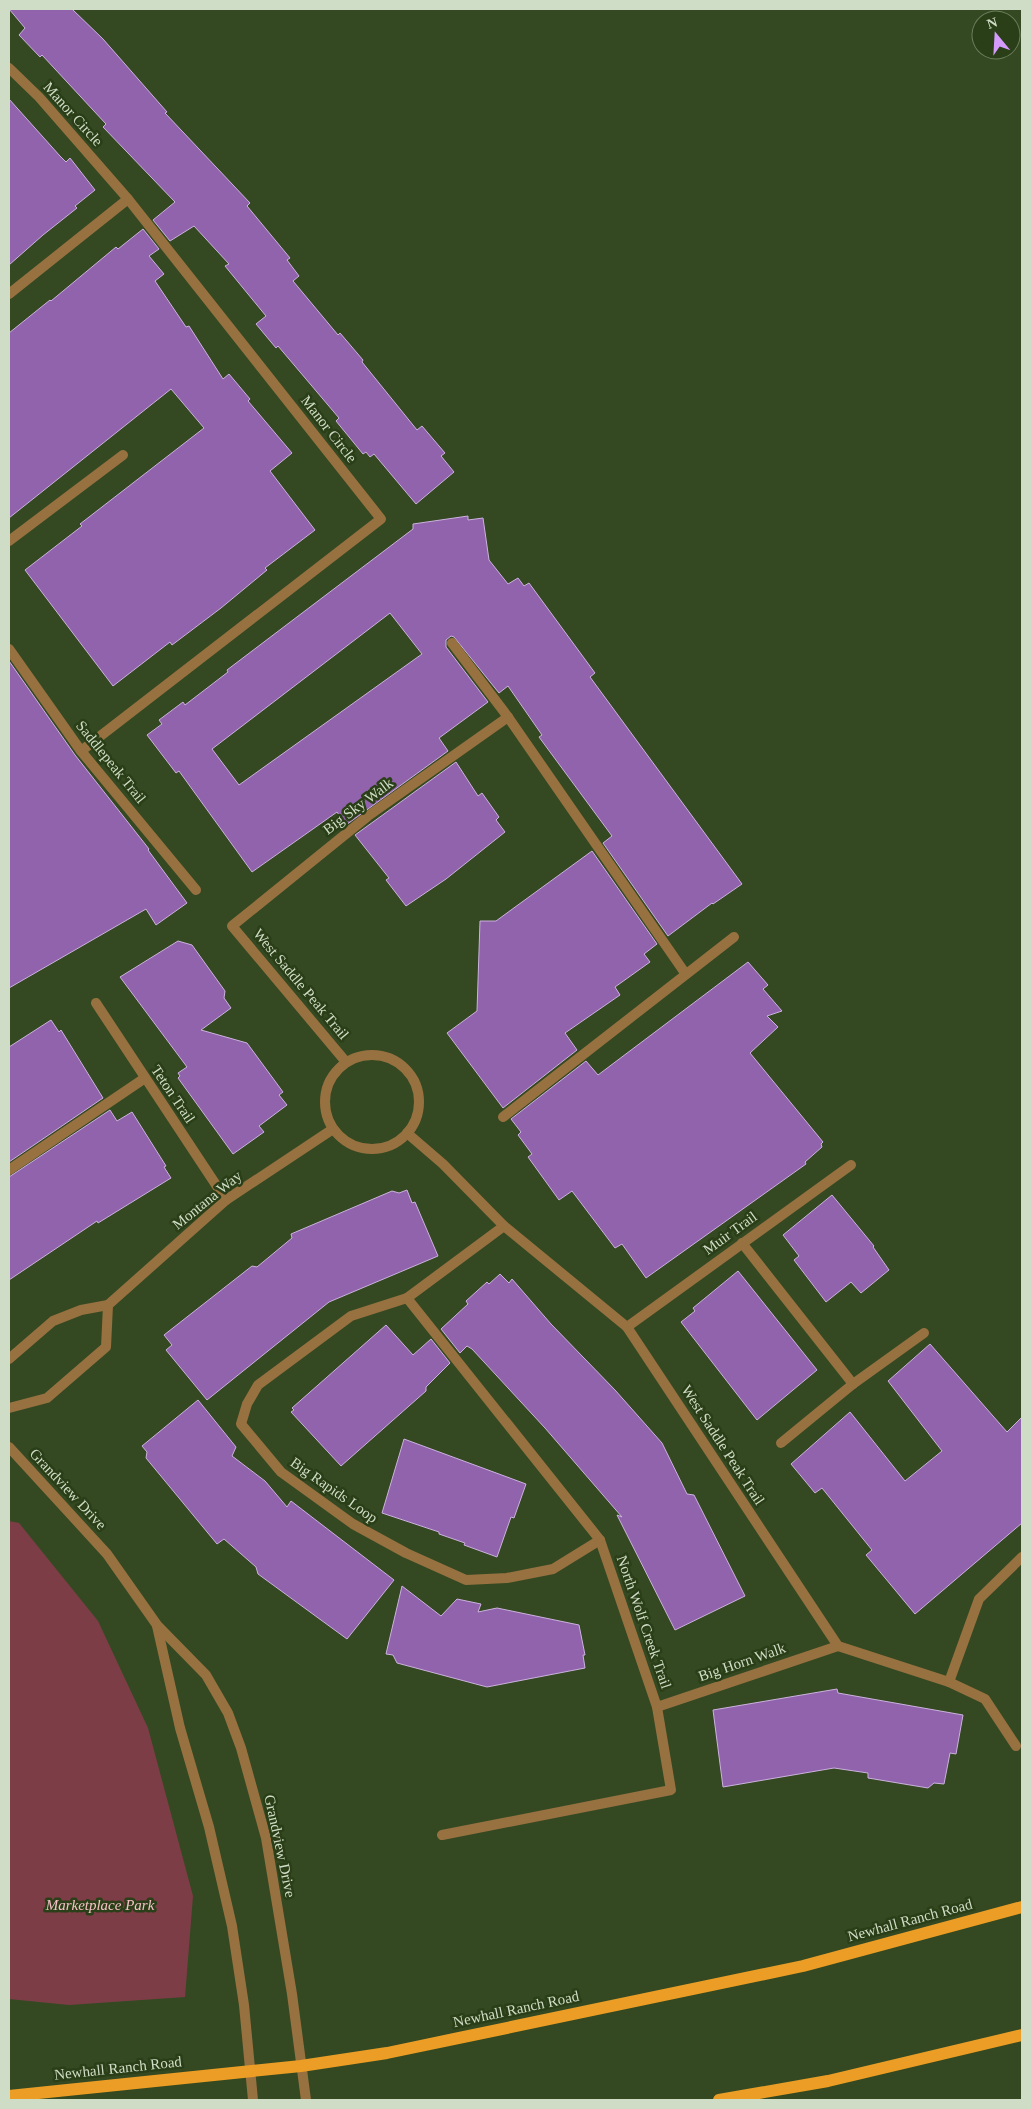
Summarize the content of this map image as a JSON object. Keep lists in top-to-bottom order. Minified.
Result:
{"streets":{"main road":["Newhall Ranch Road"],"street":["Manor Circle","Saddlepeak Trail","Big Sky Walk","West Saddle Peak Trail","Teton Trail","Montana Way","Muir Trail","Grandview Drive","Big Rapids Loop","North Wolf Creek Trail","Big Horn Walk"]},"crossings":[["Manor Circle","Saddlepeak Trail"],["Big Sky Walk","West Saddle Peak Trail"],["West Saddle Peak Trail","Montana Way"],["West Saddle Peak Trail","Muir Trail"],["West Saddle Peak Trail","Big Rapids Loop"],["West Saddle Peak Trail","Big Horn Walk"],["Teton Trail","Montana Way"],["Grandview Drive","Newhall Ranch Road"],["Big Rapids Loop","North Wolf Creek Trail"],["North Wolf Creek Trail","Big Horn Walk"]],"parks":["Marketplace Park"],"north":"top"}
